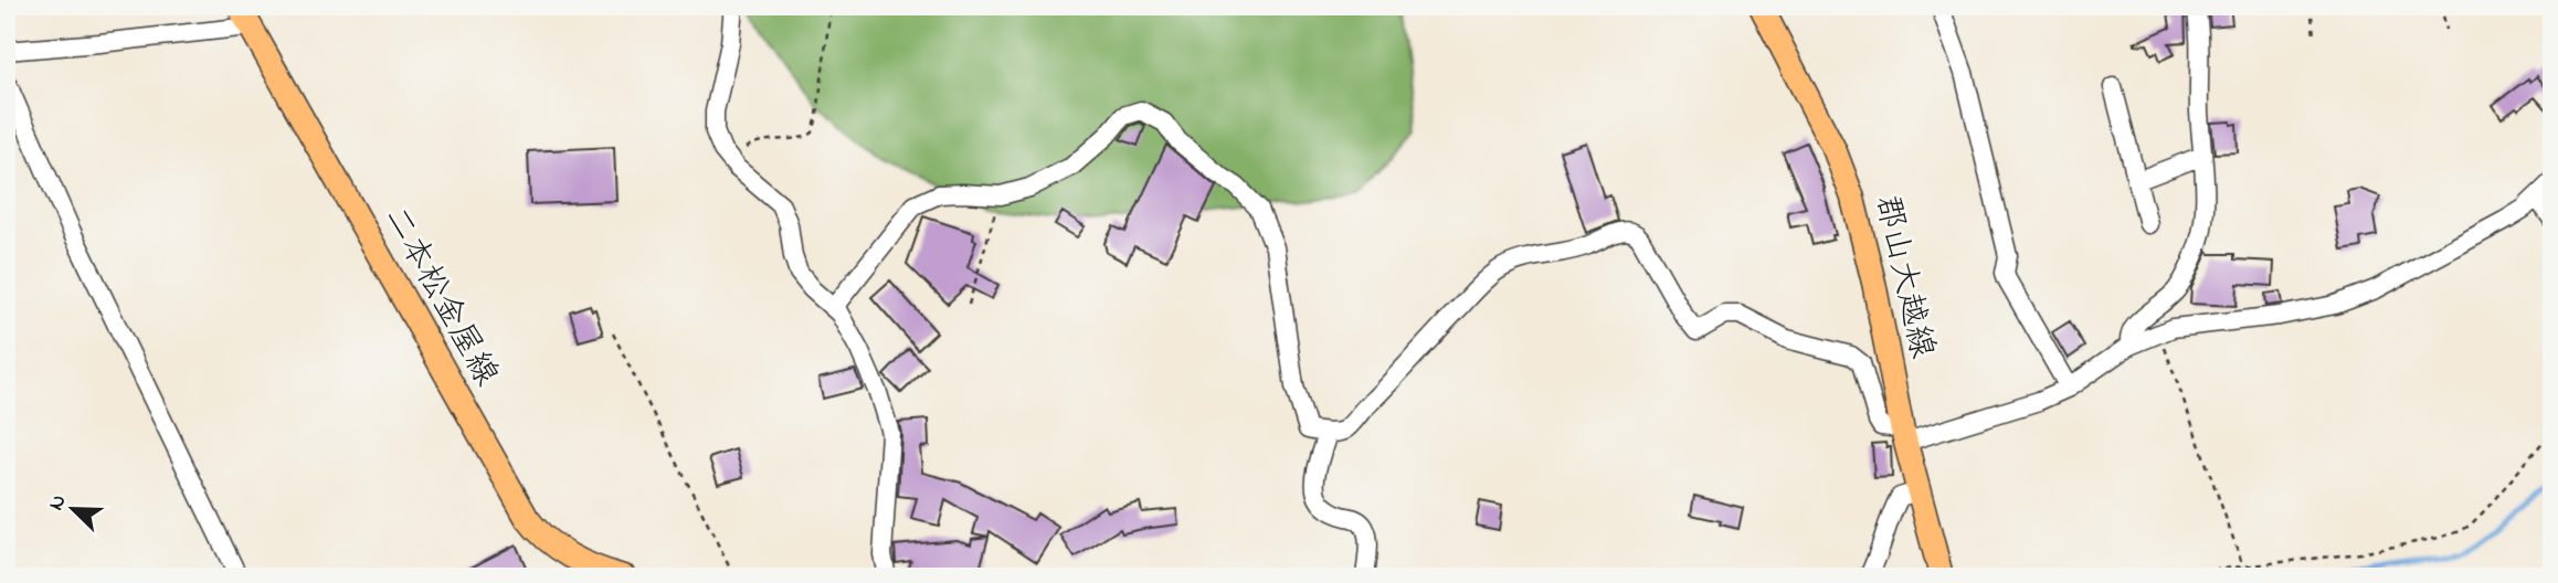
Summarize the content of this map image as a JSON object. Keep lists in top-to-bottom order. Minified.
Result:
{"streets":{"main road":["郡山大越線","二本松金屋線"]},"north":"top left"}
